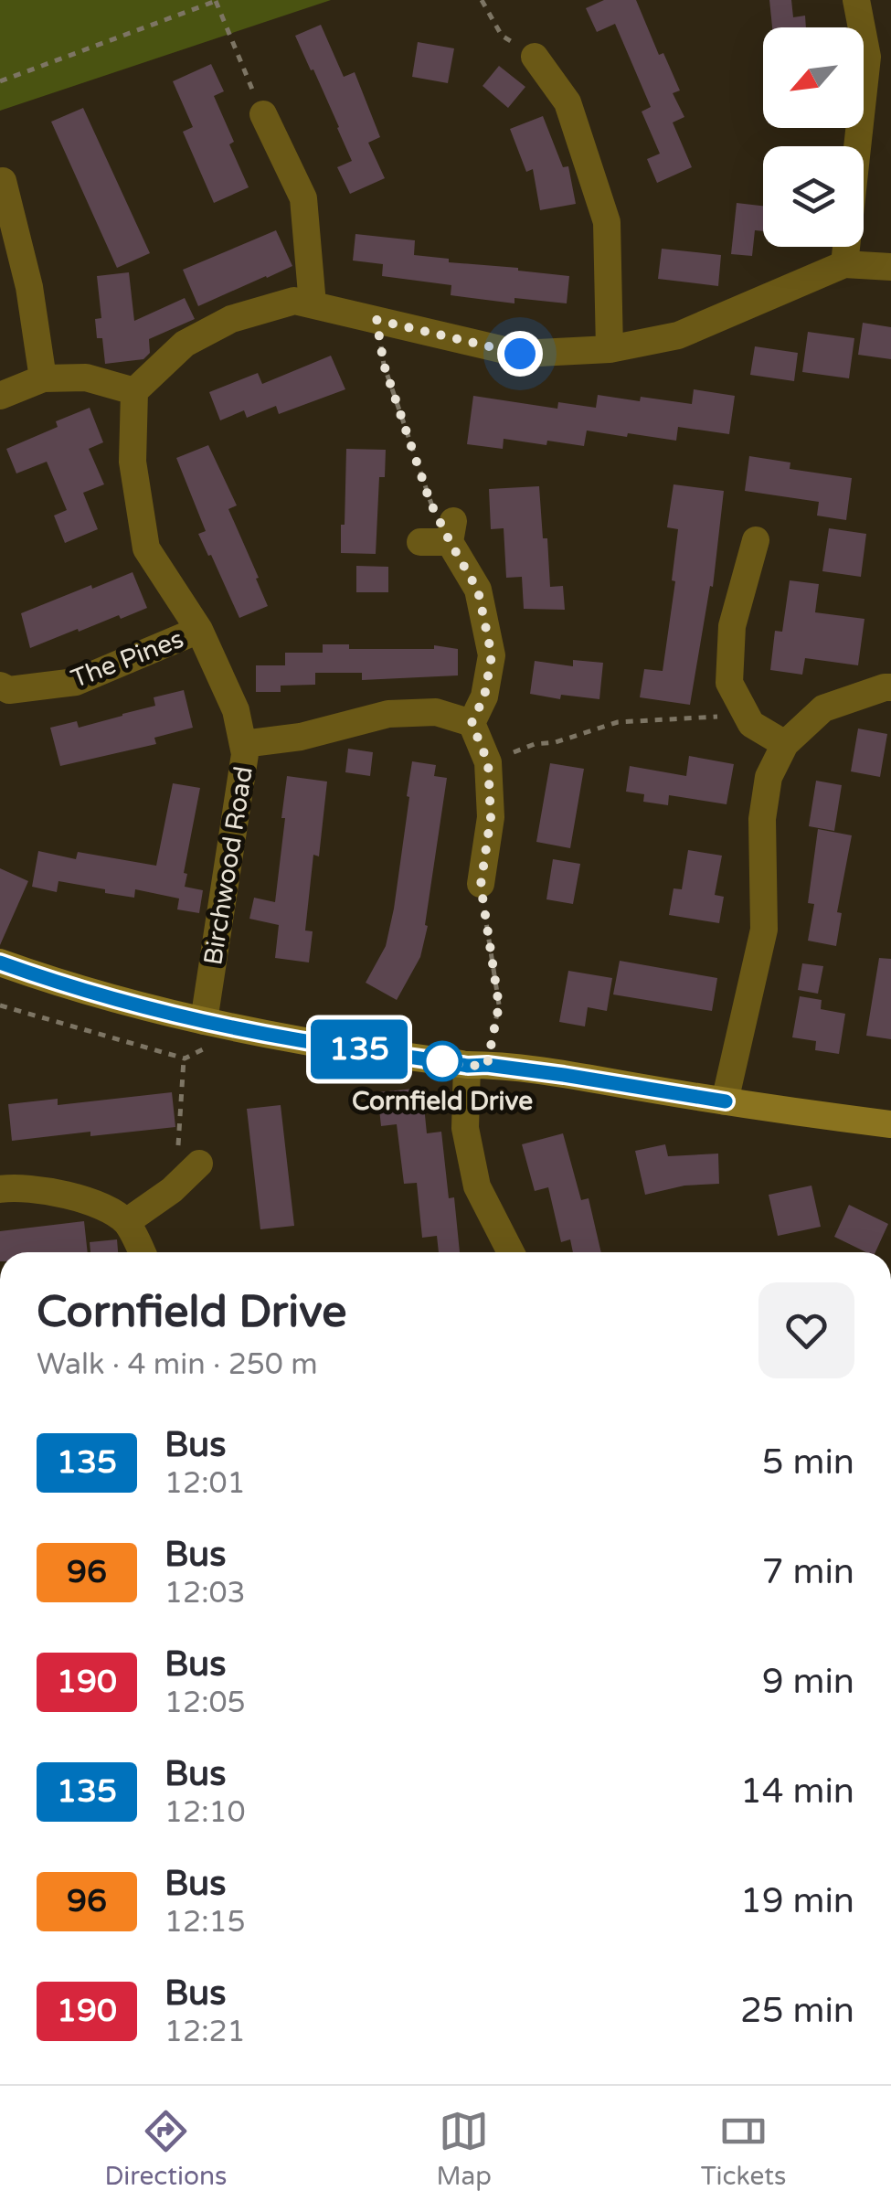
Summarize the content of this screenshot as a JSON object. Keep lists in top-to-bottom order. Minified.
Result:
{"streets":{"street":["The Pines","Birchwood Road"]},"crossings":[["The Pines","Birchwood Road"]],"places":["Cornfield Drive"],"lines":["bus line 135"],"north":"bottom left","page":{"on_map":"135","heading":["Cornfield Drive","Walk · 4 min · 250 m"],"list":[{"mark":"135","name":"Bus","note":"12:01","value":"5 min"},{"mark":"96","name":"Bus","note":"12:03","value":"7 min"},{"mark":"190","name":"Bus","note":"12:05","value":"9 min"},{"mark":"135","name":"Bus","note":"12:10","value":"14 min"},{"mark":"96","name":"Bus","note":"12:15","value":"19 min"},{"mark":"190","name":"Bus","note":"12:21","value":"25 min"}],"tabs":["Directions","Map","Tickets"]}}
